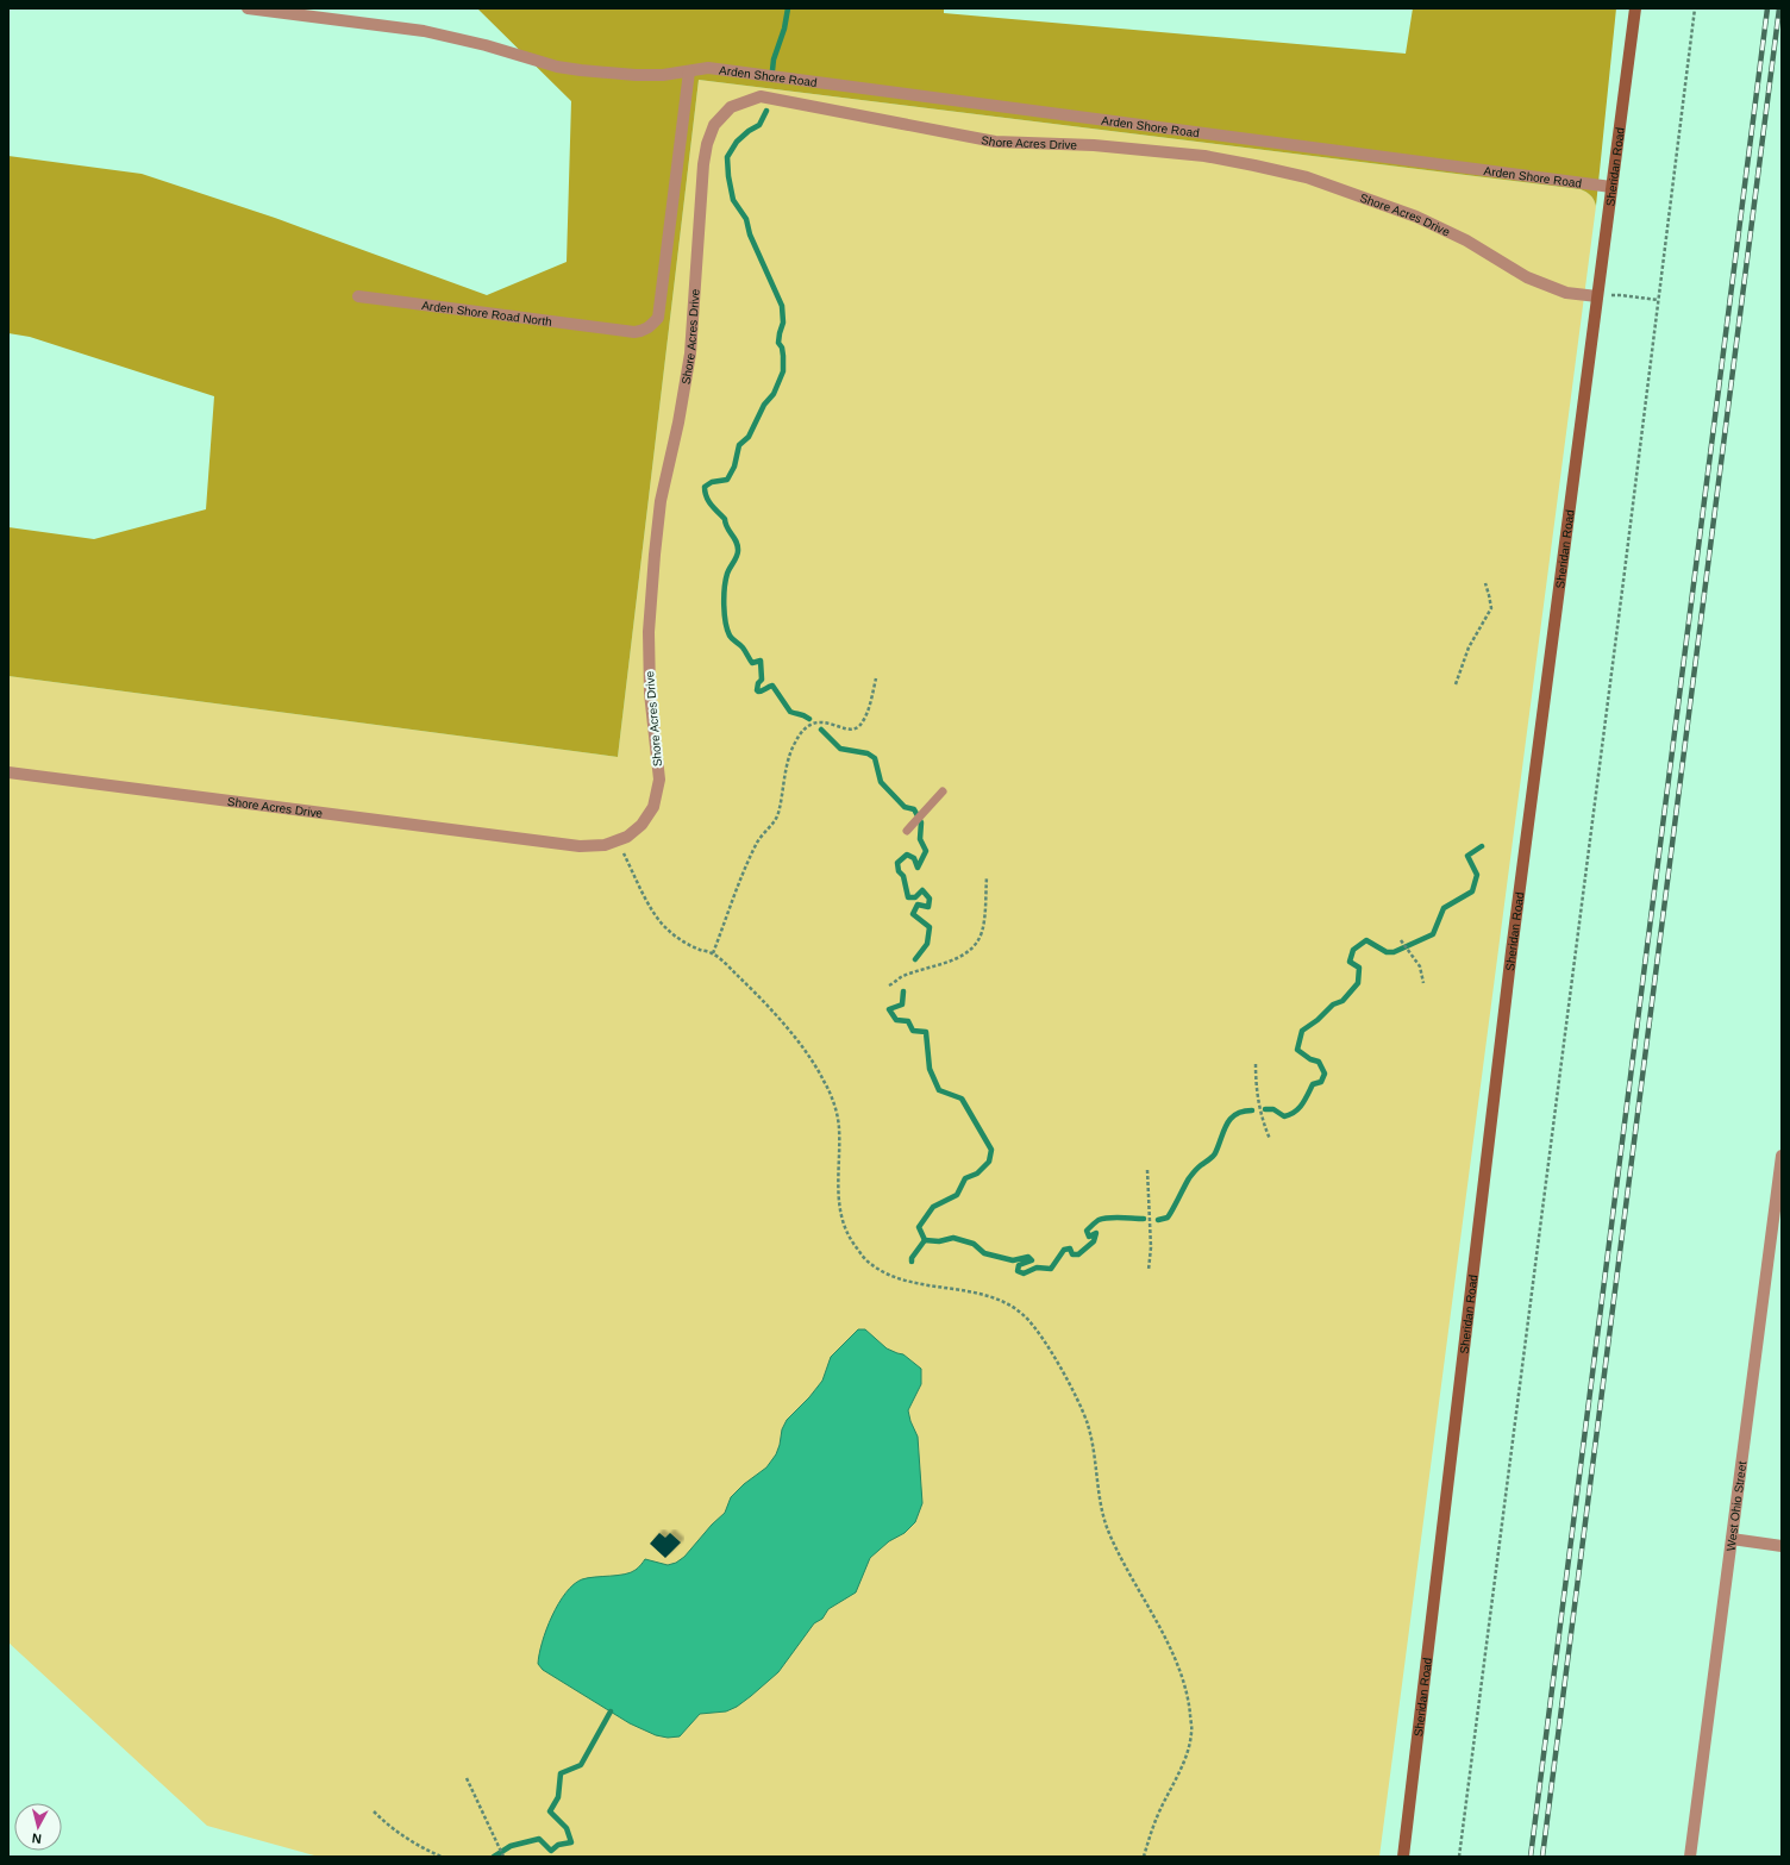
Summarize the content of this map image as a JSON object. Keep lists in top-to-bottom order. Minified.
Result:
{"streets":{"main road":["Sheridan Road"],"street":["Arden Shore Road","Shore Acres Drive","Arden Shore Road North","West Ohio Street"]},"crossings":[["Arden Shore Road","Sheridan Road"],["Arden Shore Road","Arden Shore Road North"],["Shore Acres Drive","Sheridan Road"]],"north":"bottom"}
